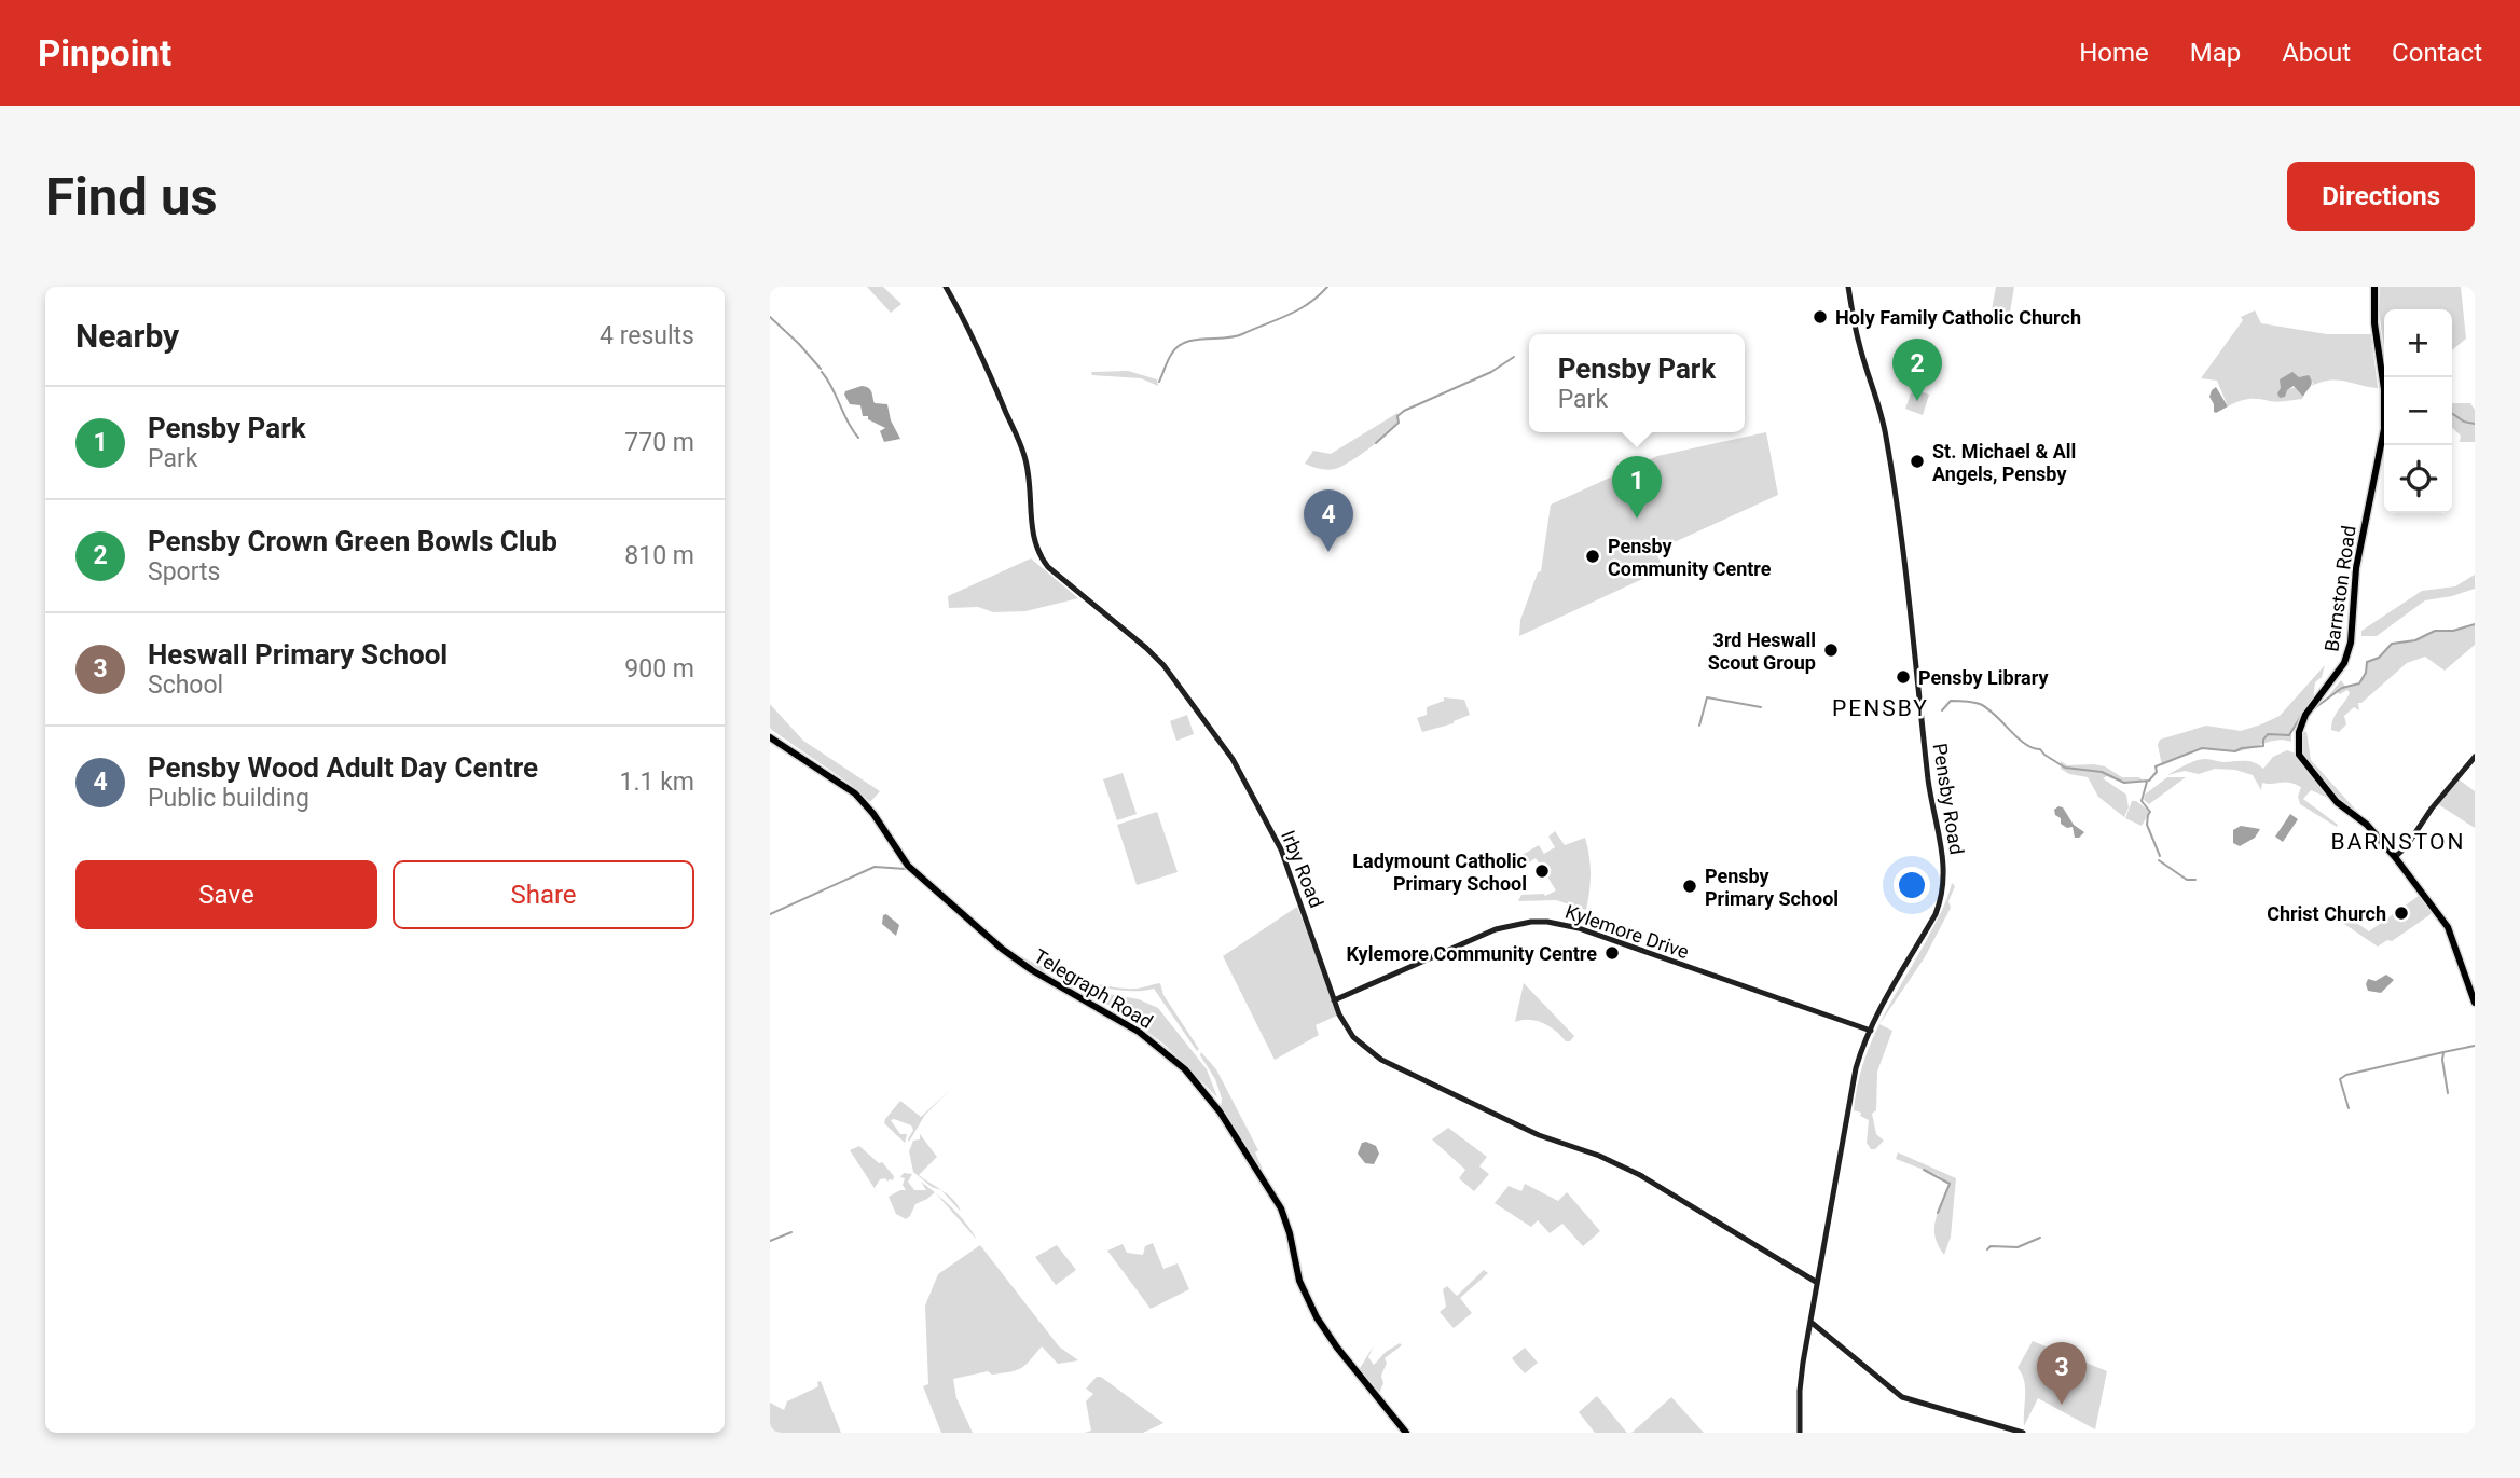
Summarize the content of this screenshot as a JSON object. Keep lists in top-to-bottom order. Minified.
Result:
{"streets":{"main road":["Barnston Road","Telegraph Road"],"street":["Pensby Road","Irby Road","Kylemore Drive"]},"crossings":[["Pensby Road","Irby Road"],["Pensby Road","Kylemore Drive"],["Irby Road","Kylemore Drive"]],"districts":["PENSBY","BARNSTON"],"places":["Holy Family Catholic Church","St. Michael & All Angels, Pensby","Pensby Community Centre","3rd Heswall Scout Group","Pensby Library","Ladymount Catholic Primary School","Pensby Primary School","Christ Church","Kylemore Community Centre"],"page":{"header":"Pinpoint","nav":["Home","Map","About","Contact"],"buttons":["Directions",["Save","Share"]],"title":"Find us","heading":["Nearby","4 results"],"map_buttons":["+","−"],"popup":["Pensby Park","Park"],"pins":["2","1","4","3"],"list":[{"mark":"1","name":"Pensby Park","note":"Park","value":"770 m"},{"mark":"2","name":"Pensby Crown Green Bowls Club","note":"Sports","value":"810 m"},{"mark":"3","name":"Heswall Primary School","note":"School","value":"900 m"},{"mark":"4","name":"Pensby Wood Adult Day Centre","note":"Public building","value":"1.1 km"}]}}
